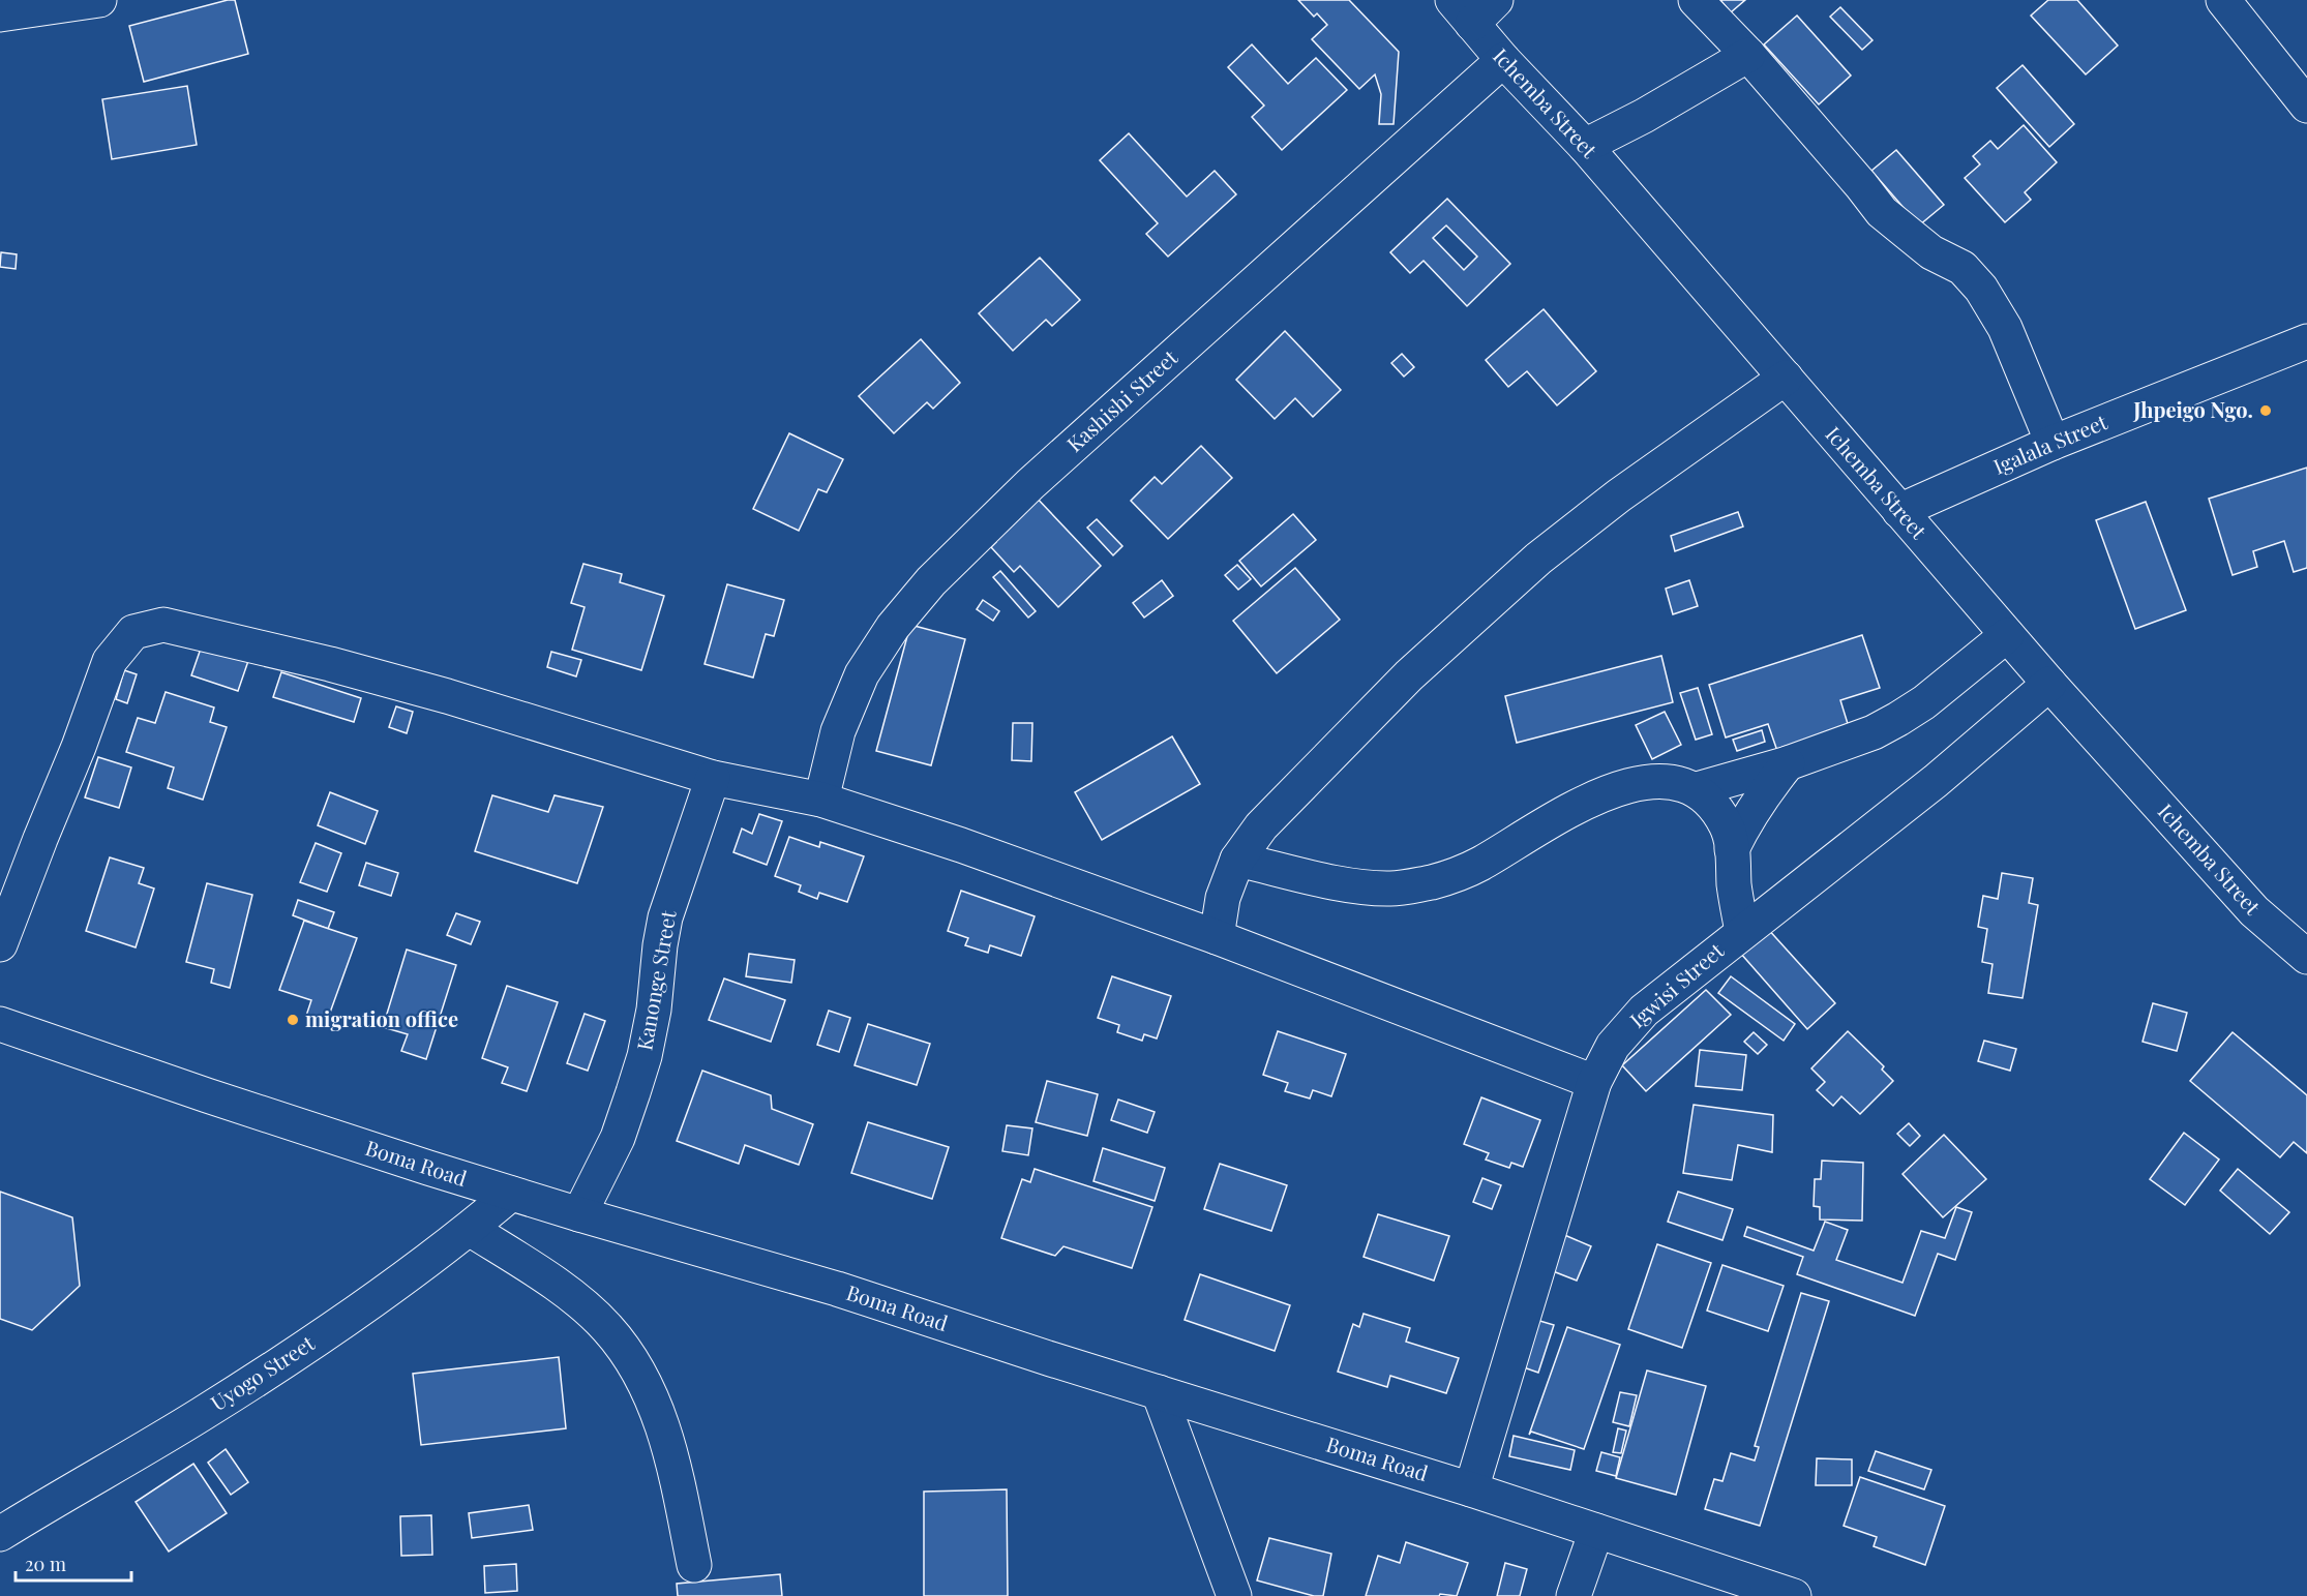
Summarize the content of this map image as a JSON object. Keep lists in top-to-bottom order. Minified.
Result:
{"streets":{"street":["Ichemba Street","Kashishi Street","Igalala Street","Kanonge Street","Igwisi Street","Boma Road","Uyogo Street"]},"crossings":[["Ichemba Street","Kashishi Street"],["Ichemba Street","Igalala Street"],["Ichemba Street","Igwisi Street"],["Kanonge Street","Boma Road"],["Igwisi Street","Boma Road"],["Boma Road","Uyogo Street"]],"places":["Jhpeigo Ngo.","migration office"],"scale_bar":"20 m"}
